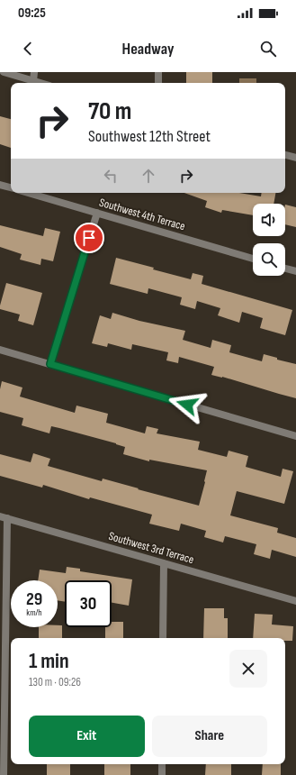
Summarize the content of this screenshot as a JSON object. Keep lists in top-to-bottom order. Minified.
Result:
{"streets":{"street":["Southwest 4th Terrace","Southwest 3rd Terrace"]},"page":{"status":"09:25","header":"Headway","turn":["70 m","Southwest 12th Street"],"speed":"29 km/h","limit":"30","heading":["1 min","130 m · 09:26"],"buttons":["Exit","Share"]}}
